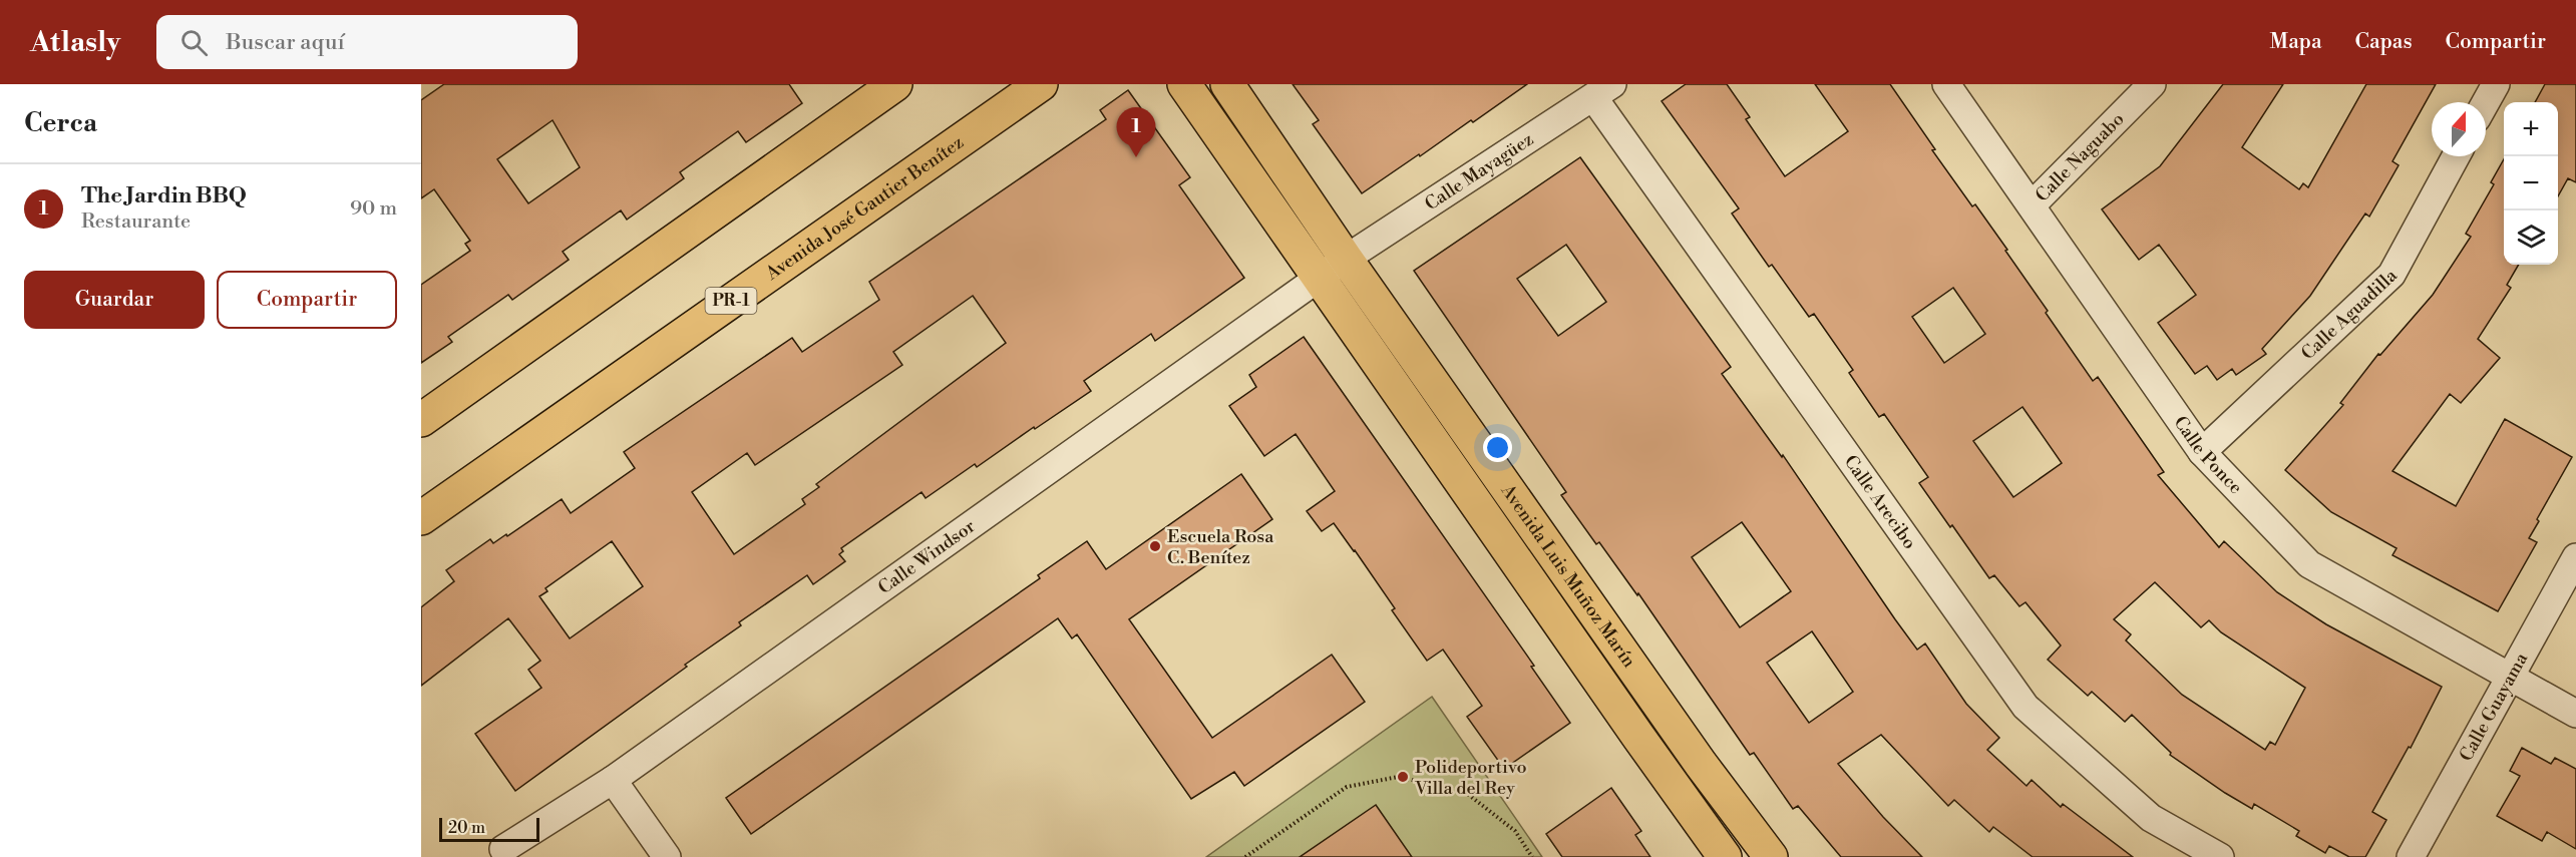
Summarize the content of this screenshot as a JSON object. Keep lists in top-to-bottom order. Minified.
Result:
{"streets":{"main road":["Avenida José Gautier Benítez","PR-1","Avenida Luis Muñoz Marín"],"street":["Calle Naguabo","Calle Mayagüez","Calle Aguadilla","Calle Ponce","Calle Arecibo","Calle Windsor","Calle Guayama"]},"crossings":[["Calle Naguabo","Calle Ponce"],["Calle Mayagüez","Calle Arecibo"],["Calle Mayagüez","Calle Windsor"],["Calle Mayagüez","Avenida Luis Muñoz Marín"],["Calle Aguadilla","Calle Ponce"],["Calle Ponce","Calle Guayama"],["Calle Windsor","Avenida Luis Muñoz Marín"]],"places":["Escuela Rosa C. Benítez","Polideportivo Villa del Rey"],"scale_bar":"20 m","north":"top","page":{"header":"Atlasly","search":"Buscar aquí","nav":["Mapa","Capas","Compartir"],"heading":"Cerca","map_buttons":["+","−"],"pins":"1","list":[{"mark":"1","name":"The Jardin BBQ","note":"Restaurante","value":"90 m"}],"buttons":["Guardar","Compartir"],"scale":"20 m"}}
